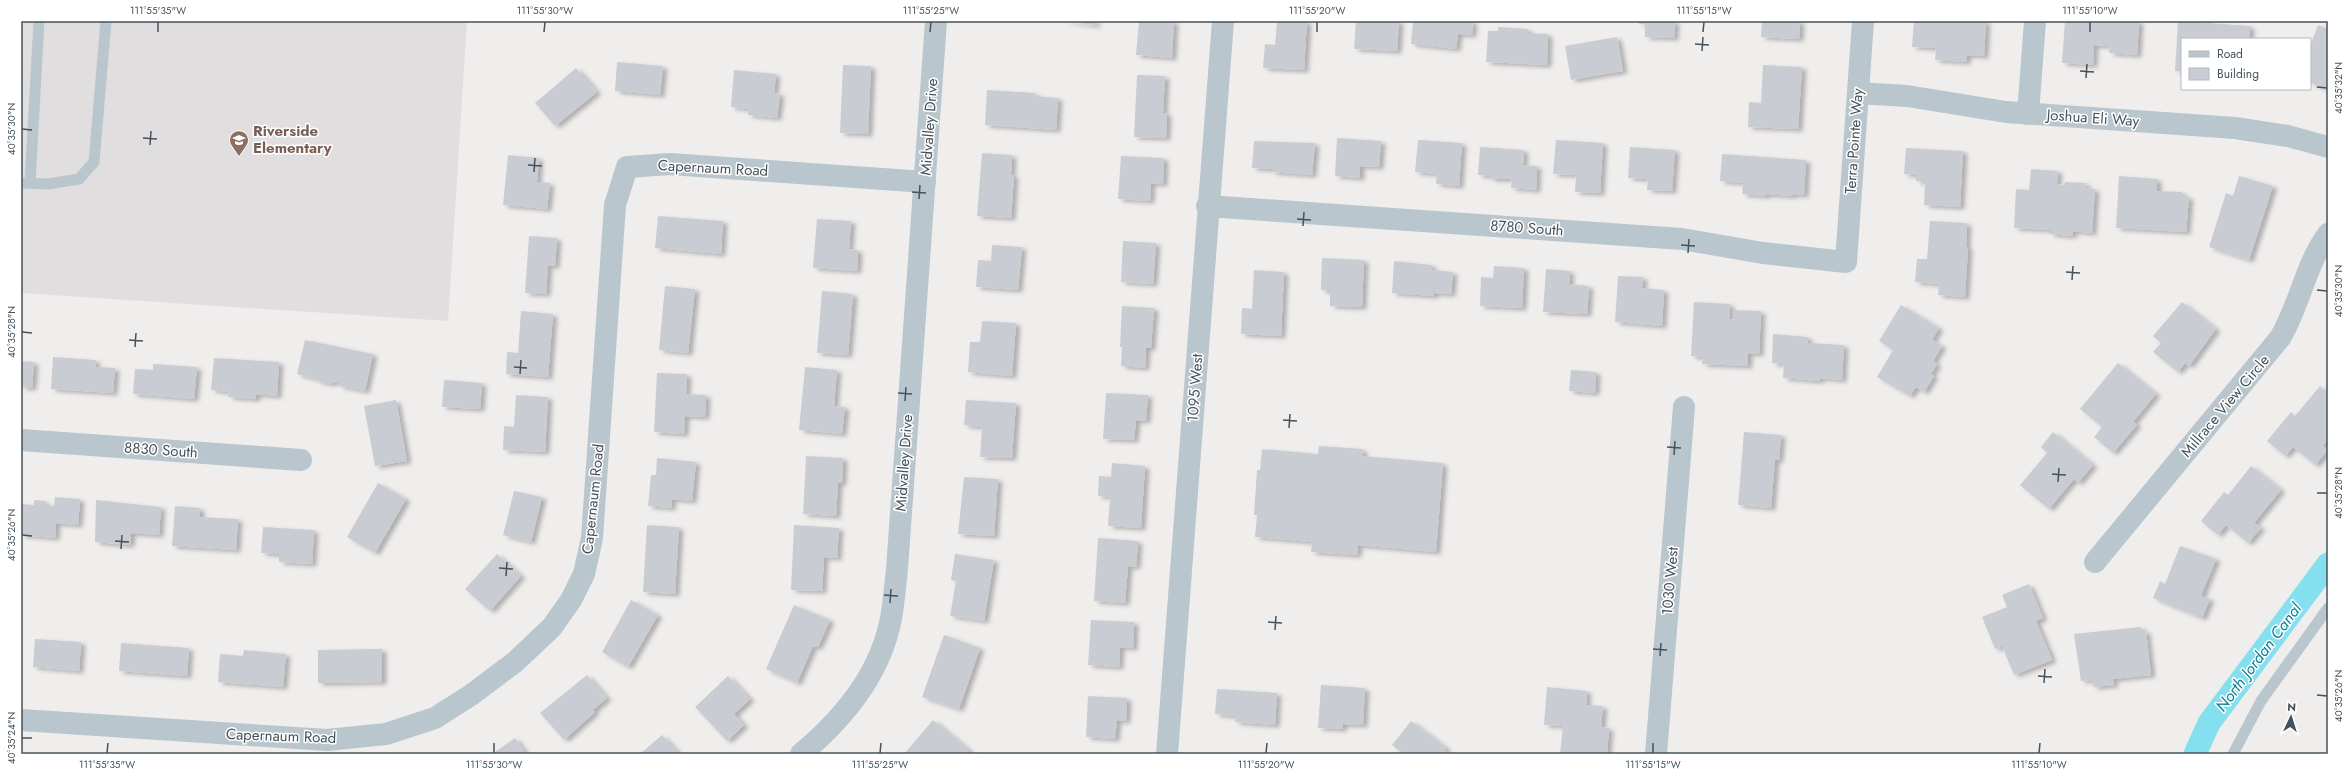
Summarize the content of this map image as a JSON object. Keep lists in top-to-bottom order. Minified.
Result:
{"streets":{"street":["Joshua Eli Way","Midvalley Drive","Terra Pointe Way","Capernaum Road","8780 South","1095 West","Millrace View Circle","8830 South","1030 West"]},"crossings":[["Joshua Eli Way","Terra Pointe Way"],["Midvalley Drive","Capernaum Road"],["Terra Pointe Way","8780 South"],["8780 South","1095 West"]],"water":["North Jordan Canal"],"places":{"school or university":["Riverside Elementary"]},"legend":["Road","Building"],"north":"top","coordinates":["111°55'35\"W","111°55'30\"W","111°55'25\"W","111°55'20\"W","111°55'15\"W","111°55'10\"W","40°35'32\"N","40°35'30\"N","40°35'28\"N","40°35'26\"N","40°35'24\"N"]}
